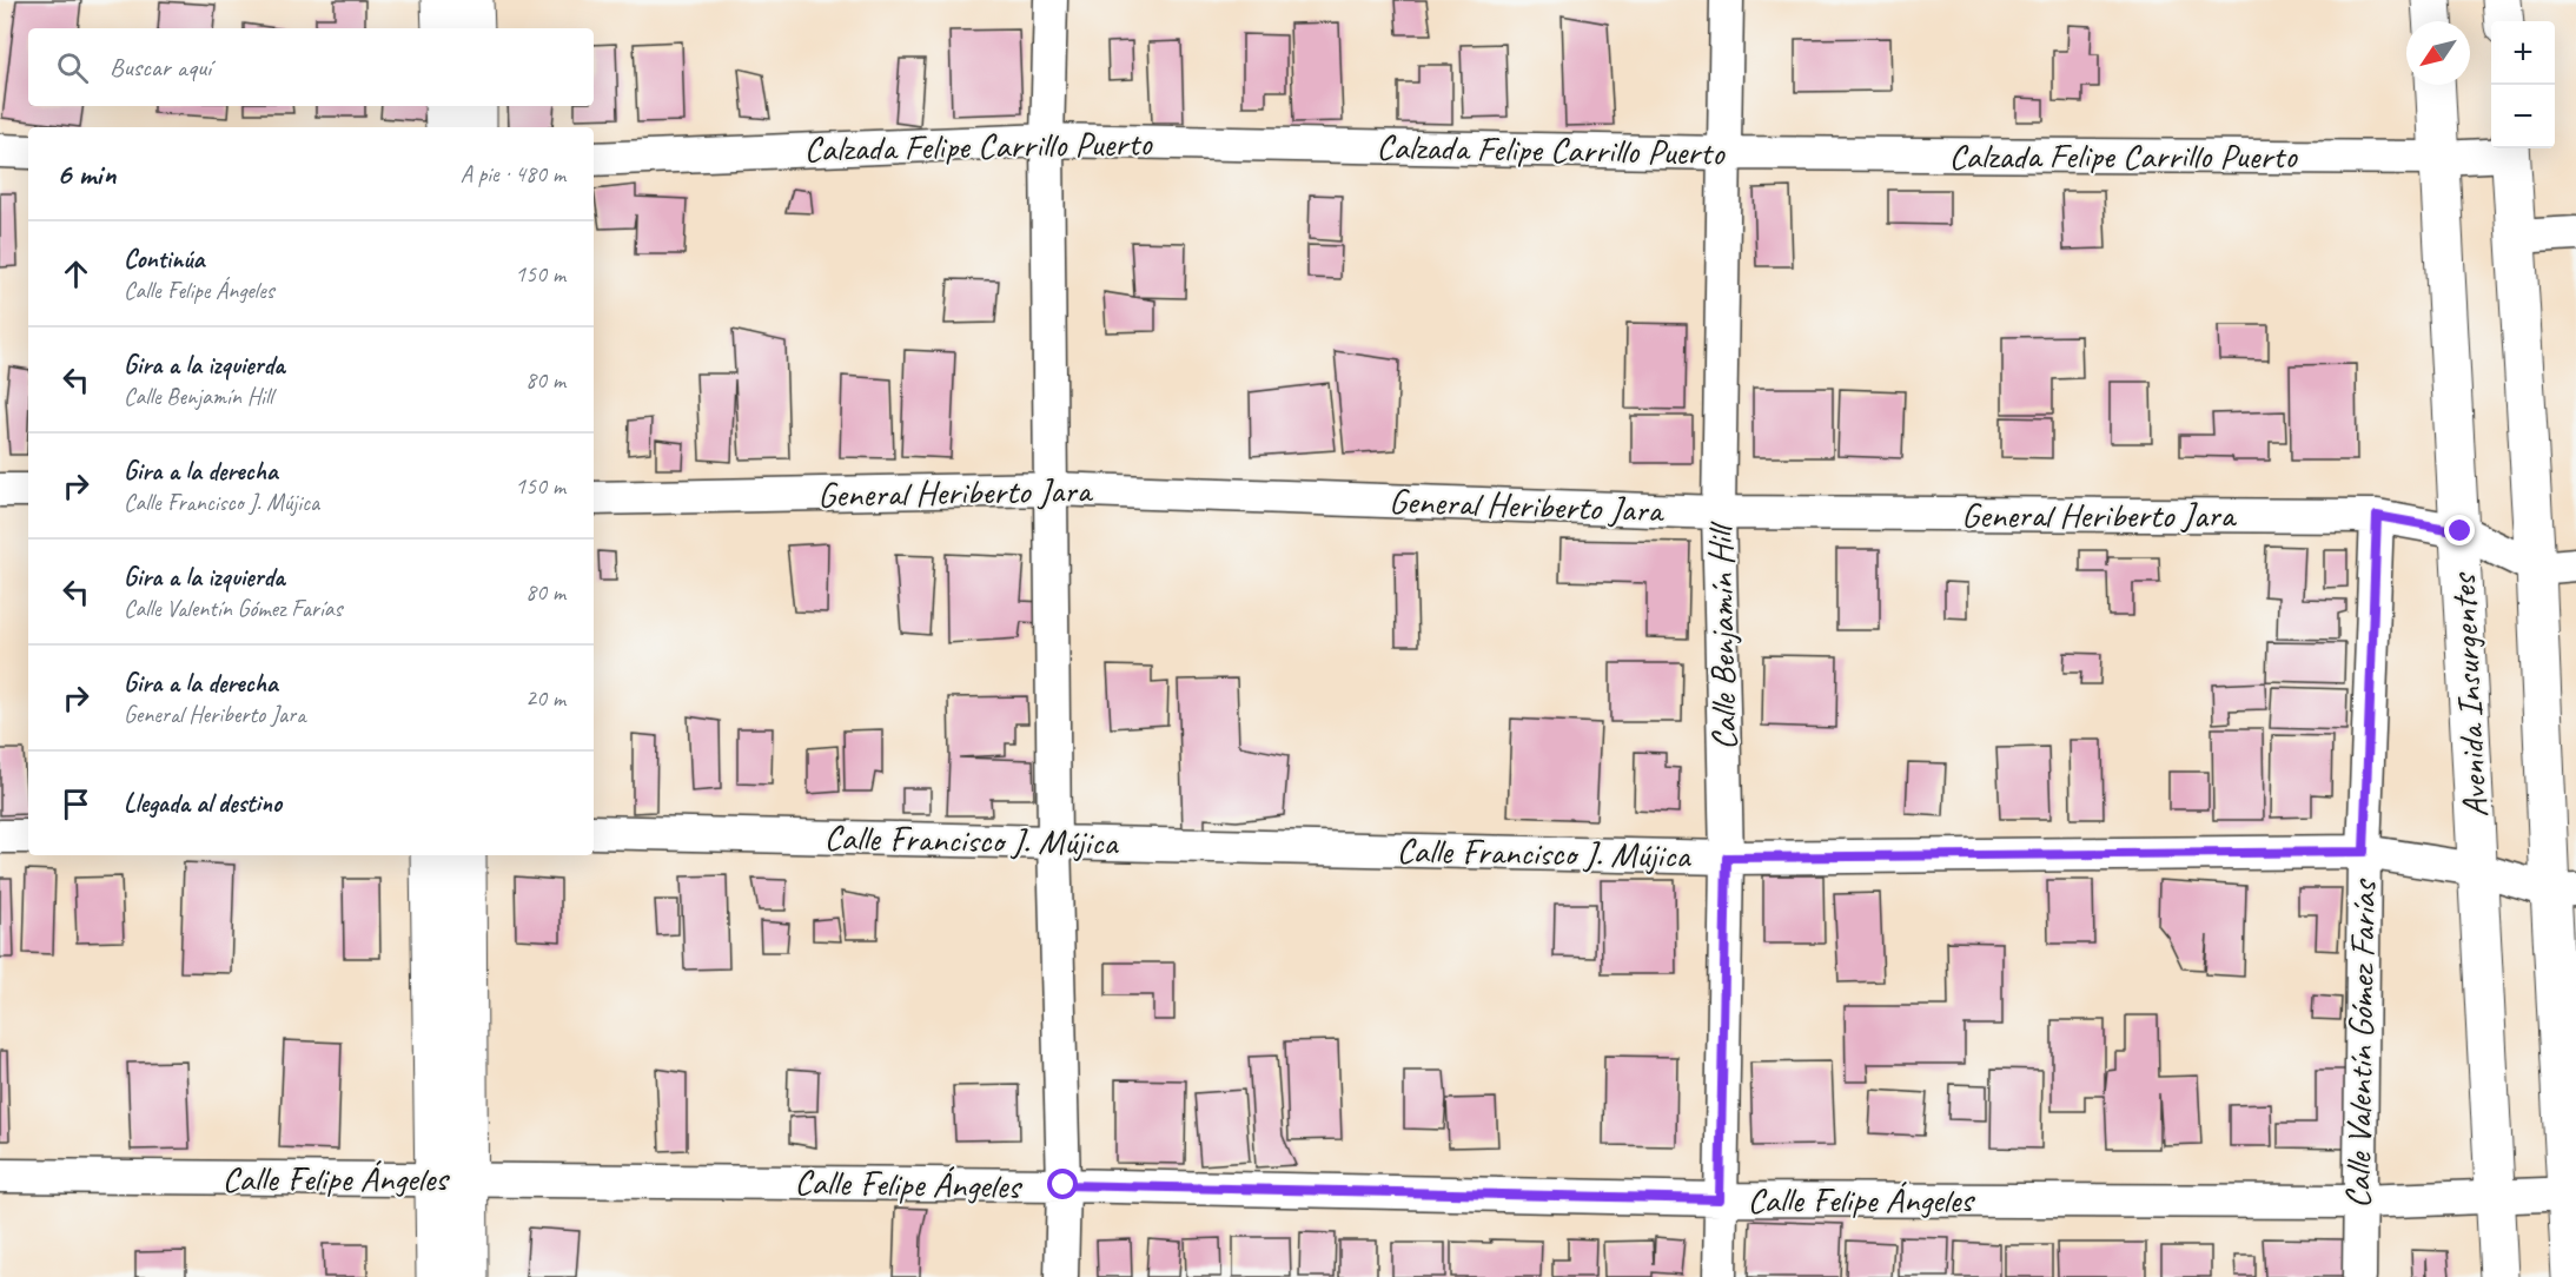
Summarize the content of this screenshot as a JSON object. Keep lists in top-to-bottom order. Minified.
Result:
{"streets":{"main road":["Avenida Insurgentes"],"street":["Calzada Felipe Carrillo Puerto","General Heriberto Jara","Calle Benjamín Hill","Calle Francisco J. Mújica","Calle Valentín Gómez Farías","Calle Felipe Ángeles"]},"crossings":[["Calzada Felipe Carrillo Puerto","Calle Benjamín Hill"],["Calzada Felipe Carrillo Puerto","Avenida Insurgentes"],["General Heriberto Jara","Calle Benjamín Hill"],["General Heriberto Jara","Avenida Insurgentes"],["General Heriberto Jara","Calle Valentín Gómez Farías"],["Calle Benjamín Hill","Calle Francisco J. Mújica"],["Calle Benjamín Hill","Calle Felipe Ángeles"],["Avenida Insurgentes","Calle Francisco J. Mújica"],["Avenida Insurgentes","Calle Felipe Ángeles"],["Calle Francisco J. Mújica","Calle Valentín Gómez Farías"],["Calle Valentín Gómez Farías","Calle Felipe Ángeles"]],"north":"bottom left","page":{"map_buttons":["+","−"],"search":"Buscar aquí","heading":["6 min","A pie · 480 m"],"list":[["Continúa","Calle Felipe Ángeles","150 m"],["Gira a la izquierda","Calle Benjamín Hill","80 m"],["Gira a la derecha","Calle Francisco J. Mújica","150 m"],["Gira a la izquierda","Calle Valentín Gómez Farías","80 m"],["Gira a la derecha","General Heriberto Jara","20 m"],"Llegada al destino"]}}
